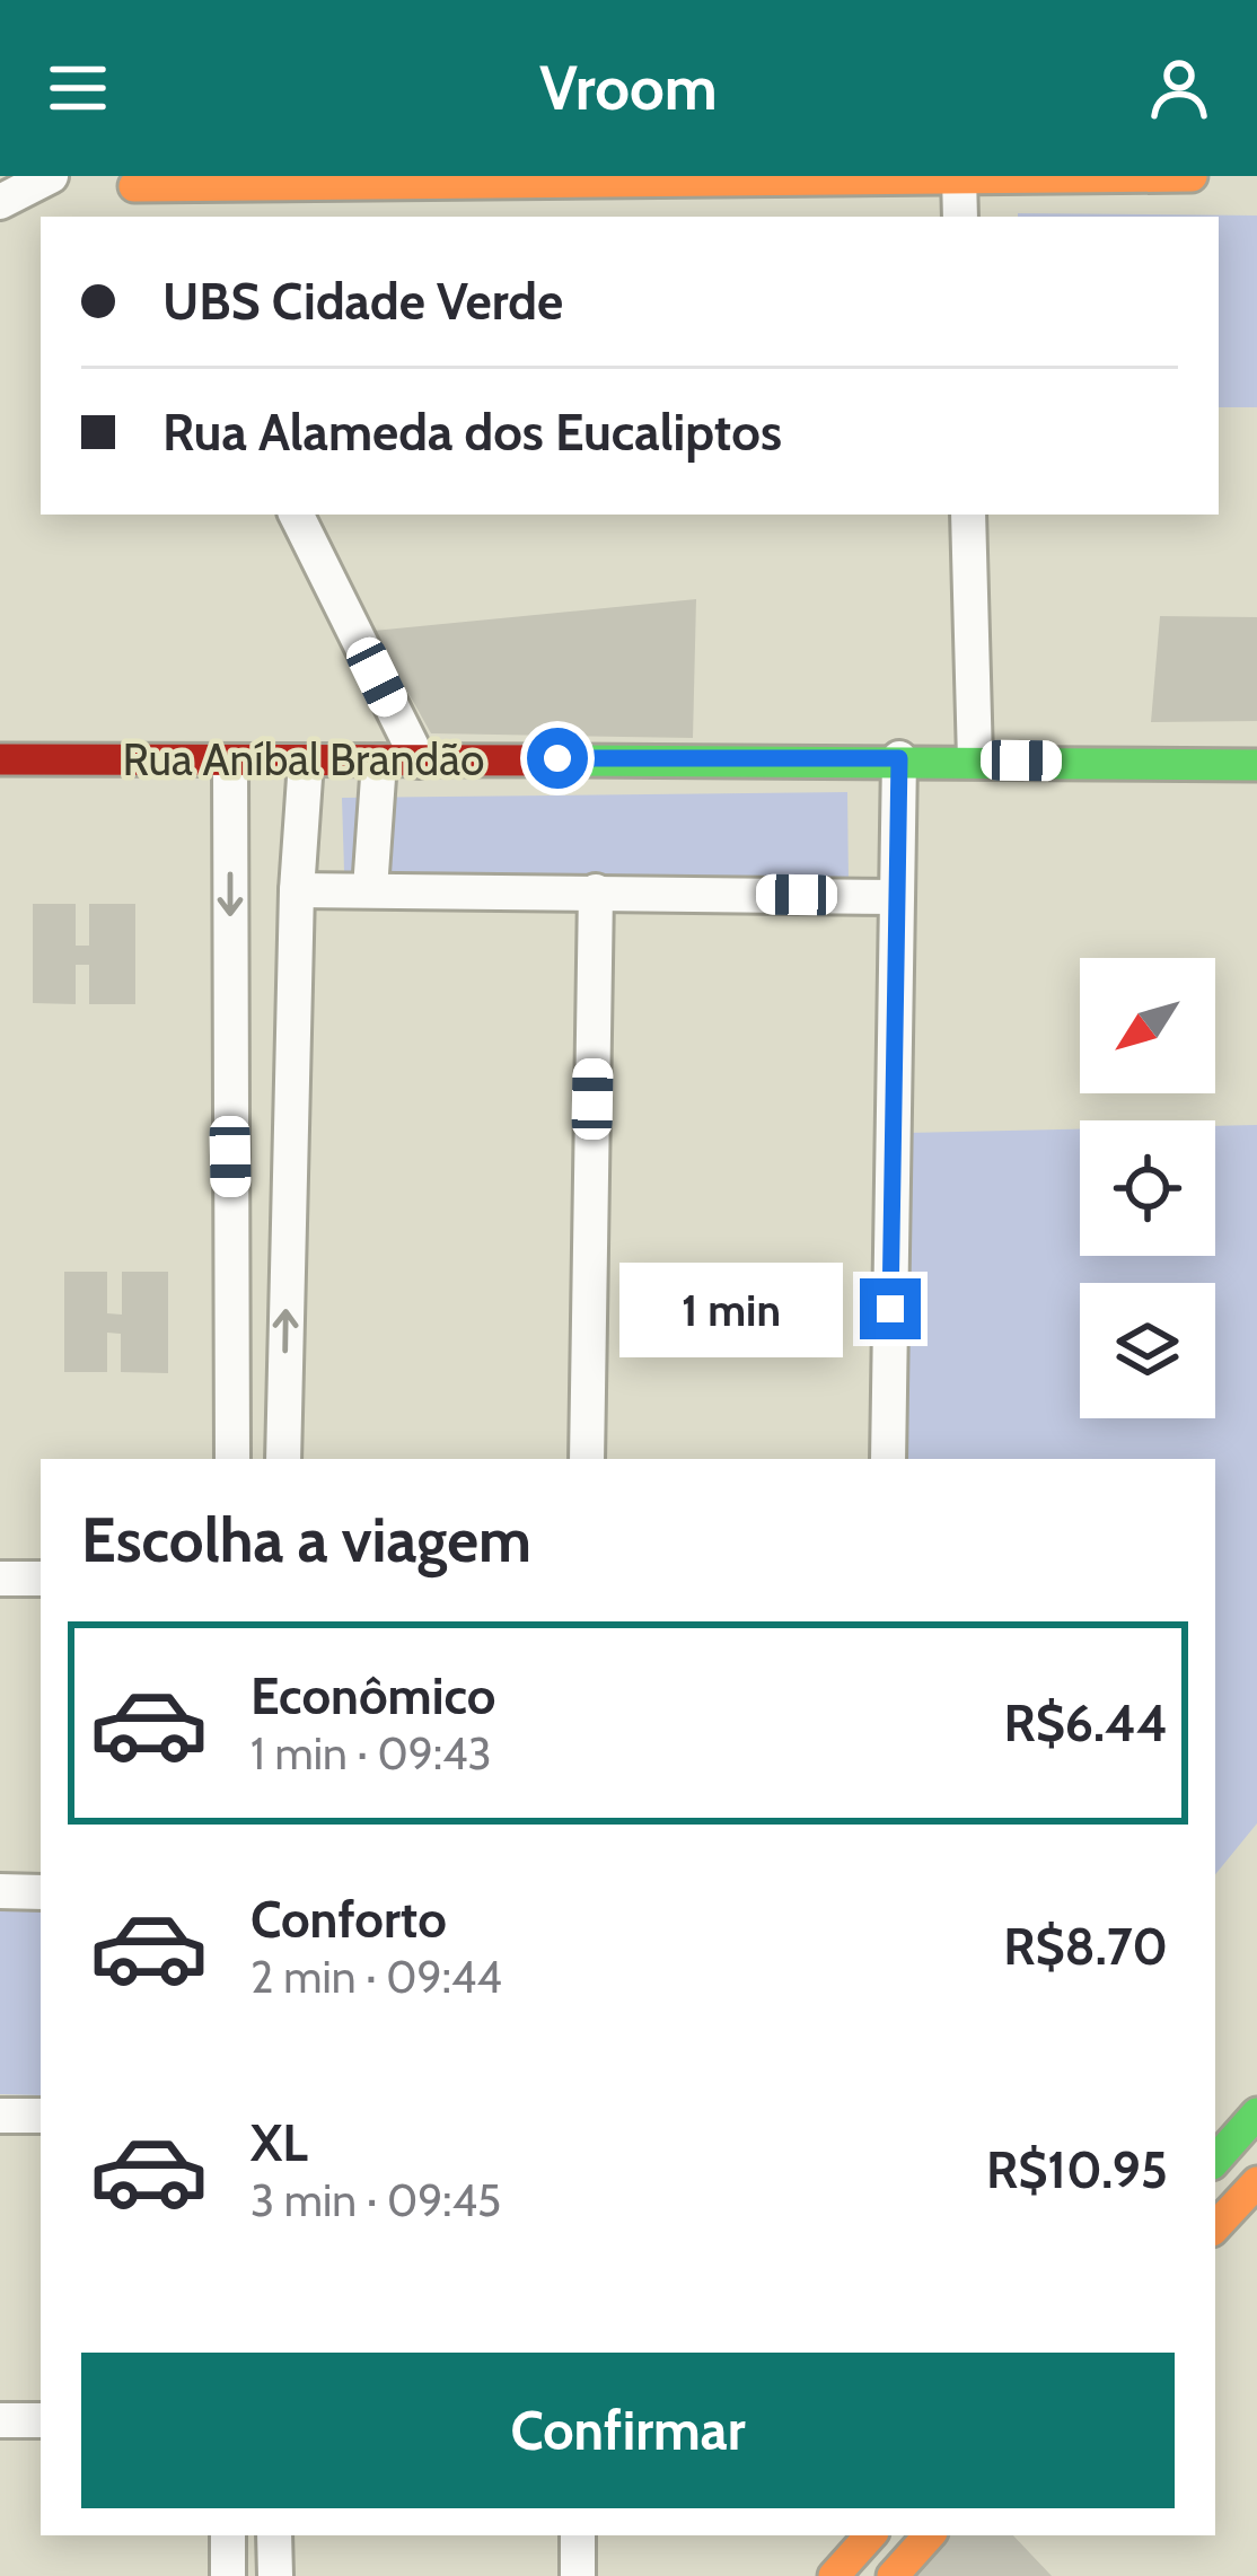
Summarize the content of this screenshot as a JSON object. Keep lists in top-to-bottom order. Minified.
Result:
{"streets":{"street":["Rua Aníbal Brandão"]},"north":"bottom left","page":{"header":"Vroom","banner":["UBS Cidade Verde","Rua Alameda dos Eucaliptos"],"bubble":"1 min","heading":"Escolha a viagem","list":[{"name":"Econômico","note":"1 min · 09:43","value":"R$6.44"},{"name":"Conforto","note":"2 min · 09:44","value":"R$8.70"},{"name":"XL","note":"3 min · 09:45","value":"R$10.95"}],"buttons":"Confirmar"}}
